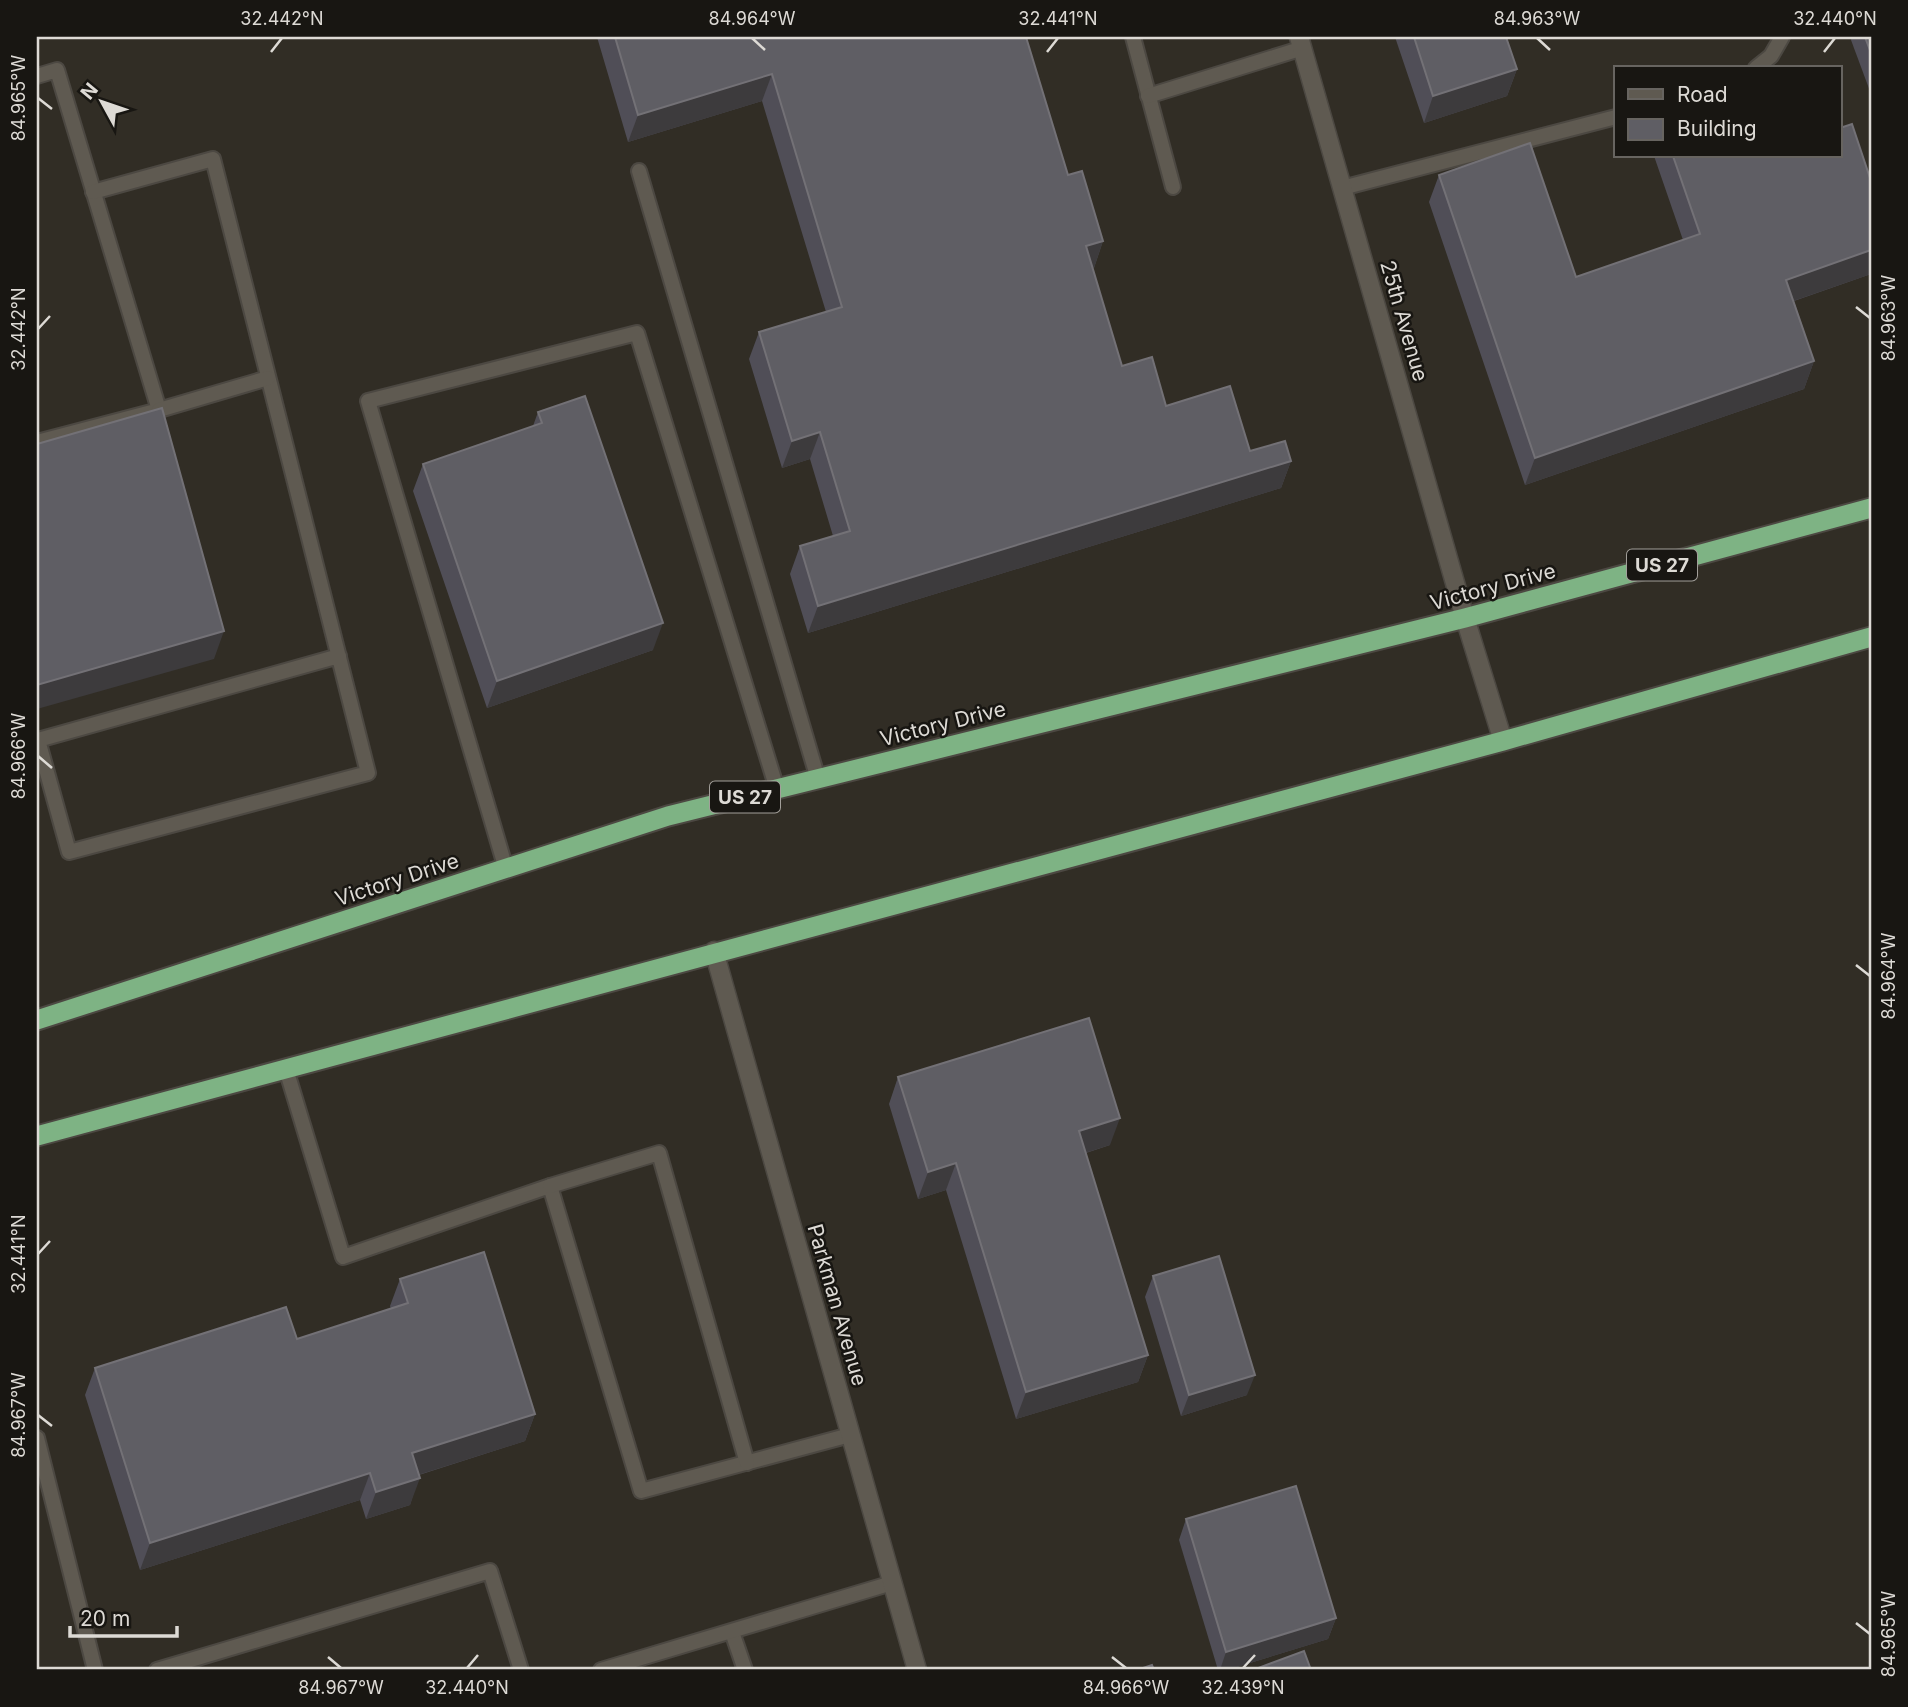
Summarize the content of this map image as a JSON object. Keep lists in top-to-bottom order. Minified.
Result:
{"streets":{"highway":["US 27","Victory Drive"],"street":["25th Avenue","Parkman Avenue"]},"crossings":[["25th Avenue","Victory Drive"]],"legend":["Road","Building"],"scale_bar":"20 m","north":"top left","coordinates":["32.442°N","84.964°W","32.441°N","84.963°W","32.440°N","84.965°W","84.966°W","84.967°W","32.439°N"]}
